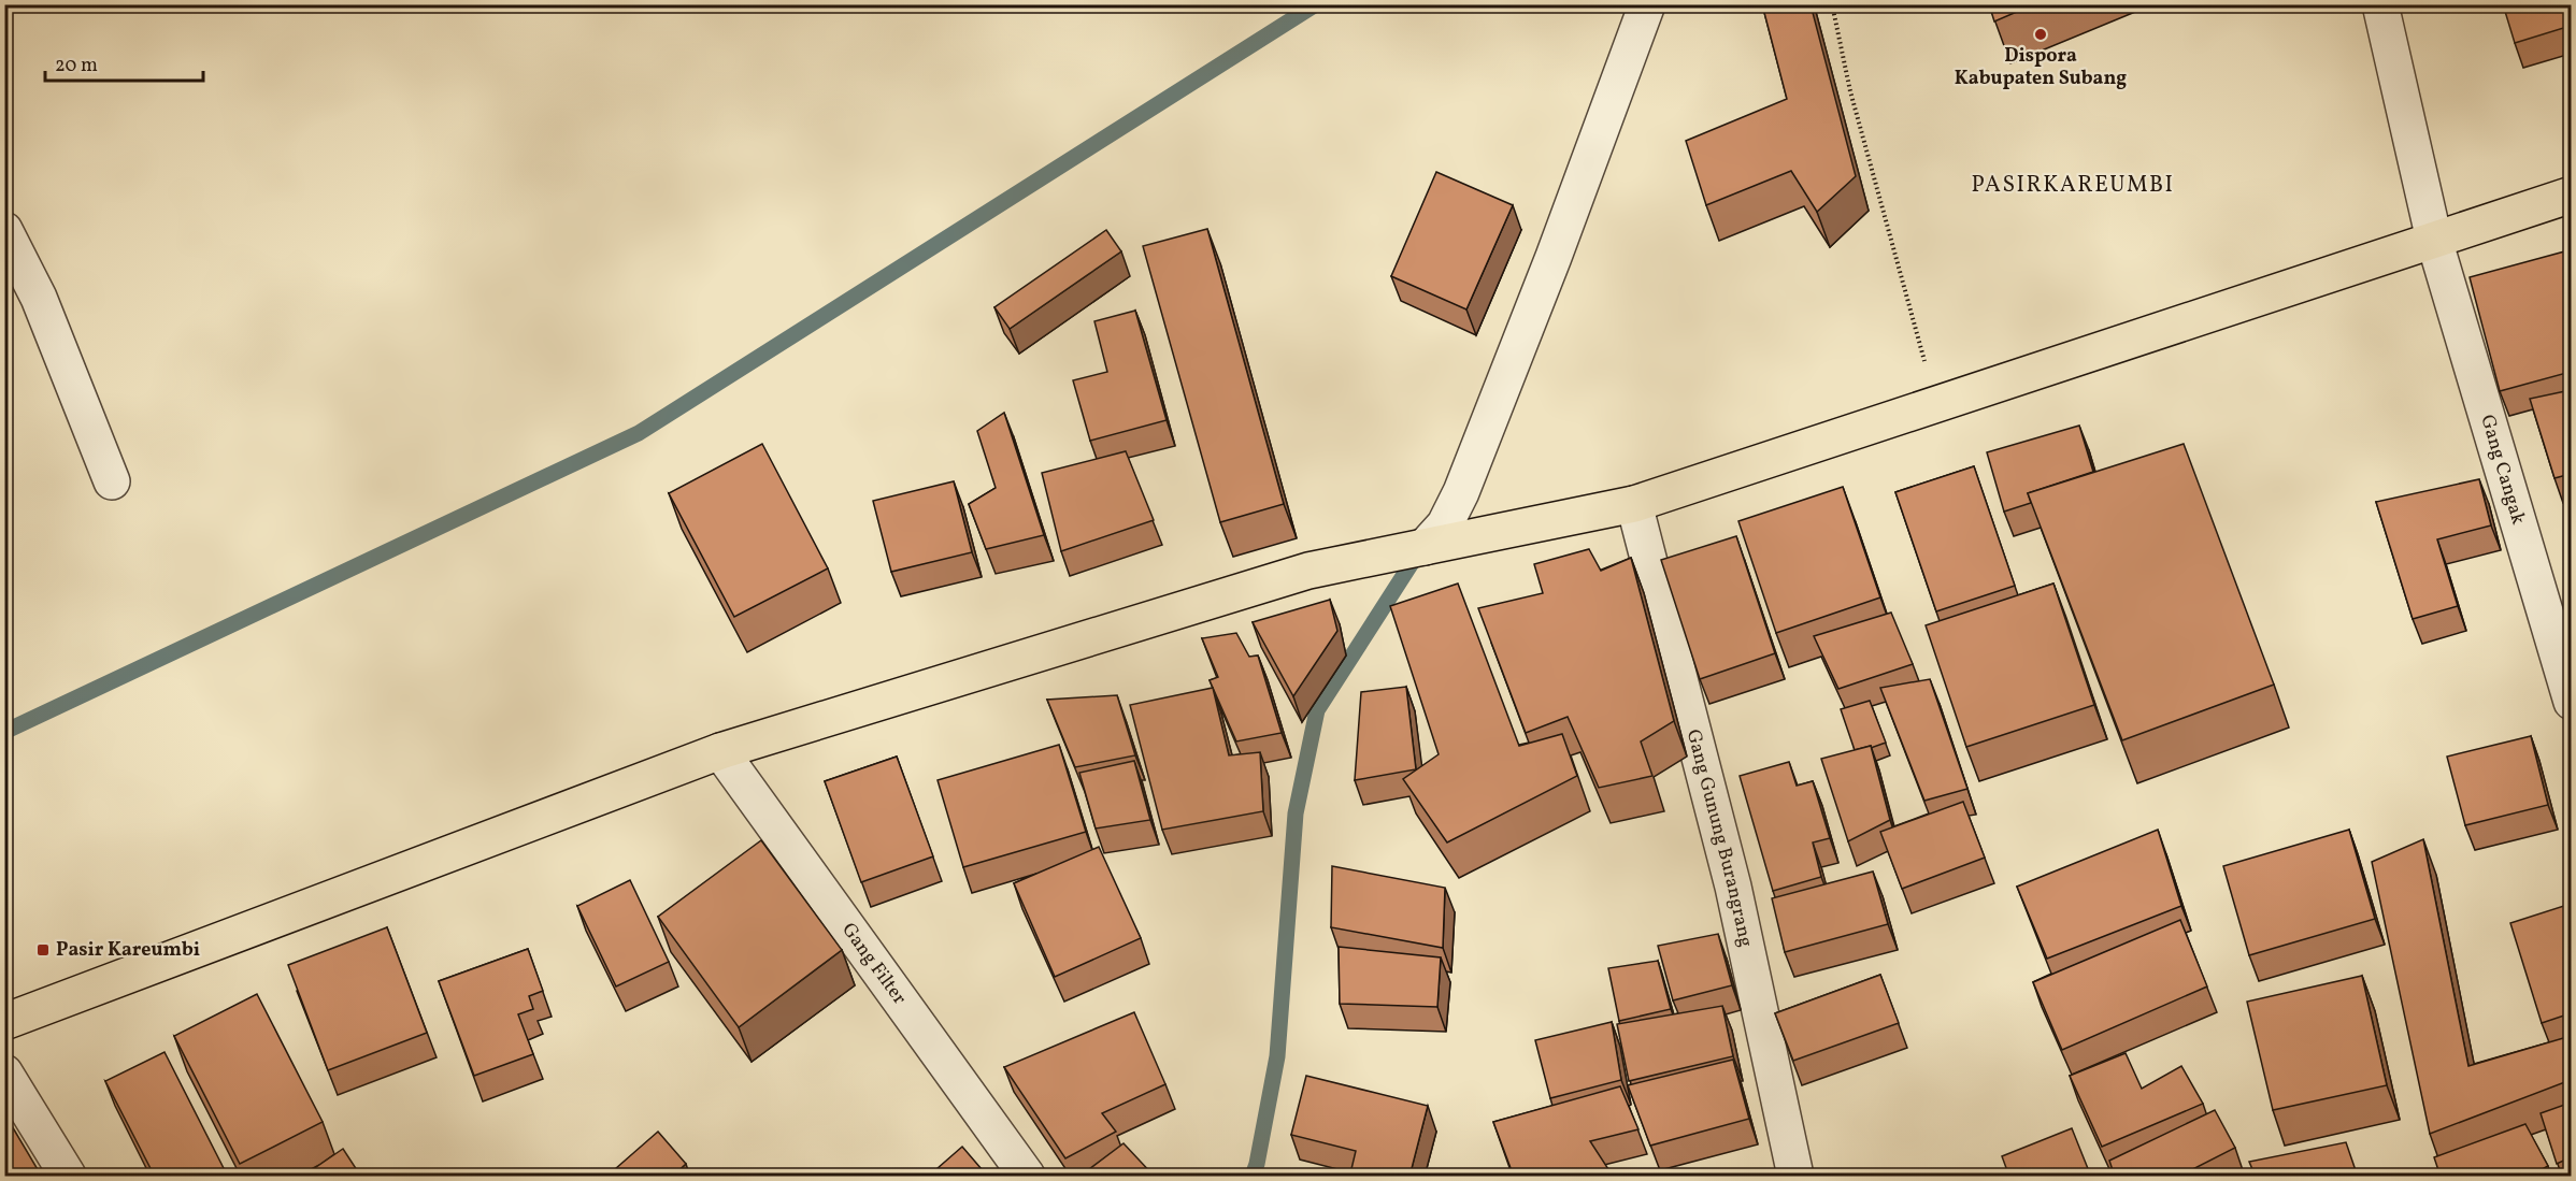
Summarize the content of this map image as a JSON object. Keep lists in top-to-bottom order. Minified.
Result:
{"streets":{"street":["Gang Cangak","Gang Gunung Burangrang","Gang Filter"]},"districts":["PASIRKAREUMBI"],"places":{"other":["Dispora Kabupaten Subang"],"transit":["Pasir Kareumbi"]},"scale_bar":"20 m"}
